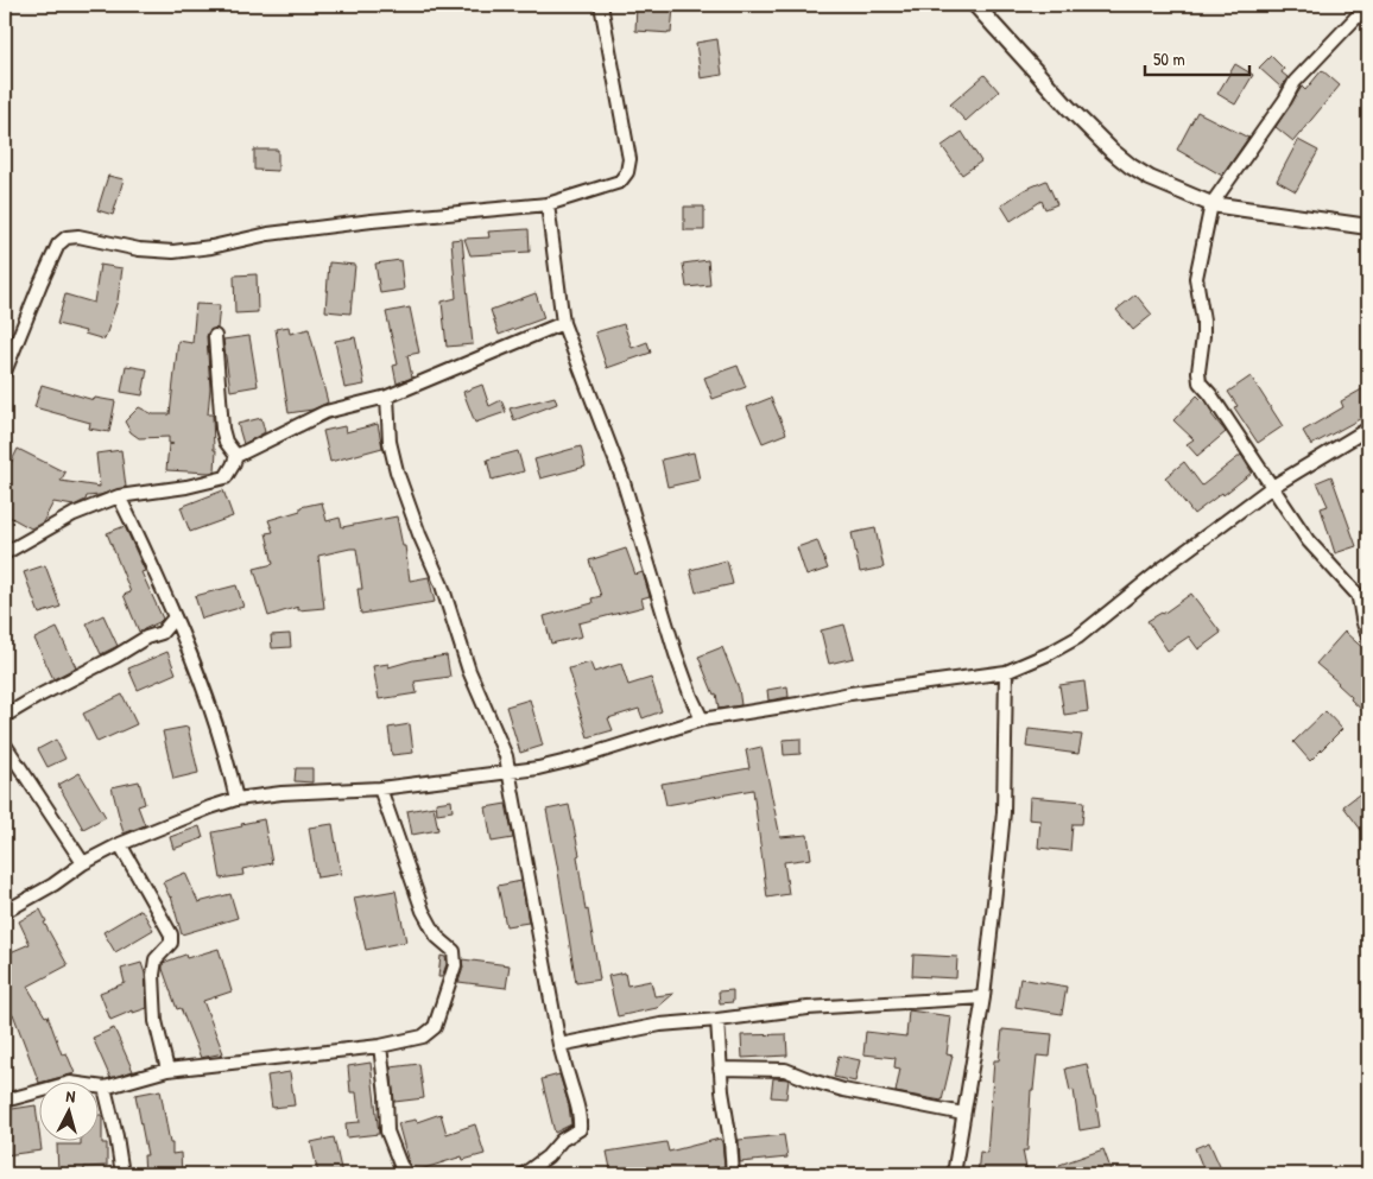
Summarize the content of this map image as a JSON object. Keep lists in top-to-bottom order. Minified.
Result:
{"scale_bar":"50 m","north":"top"}
